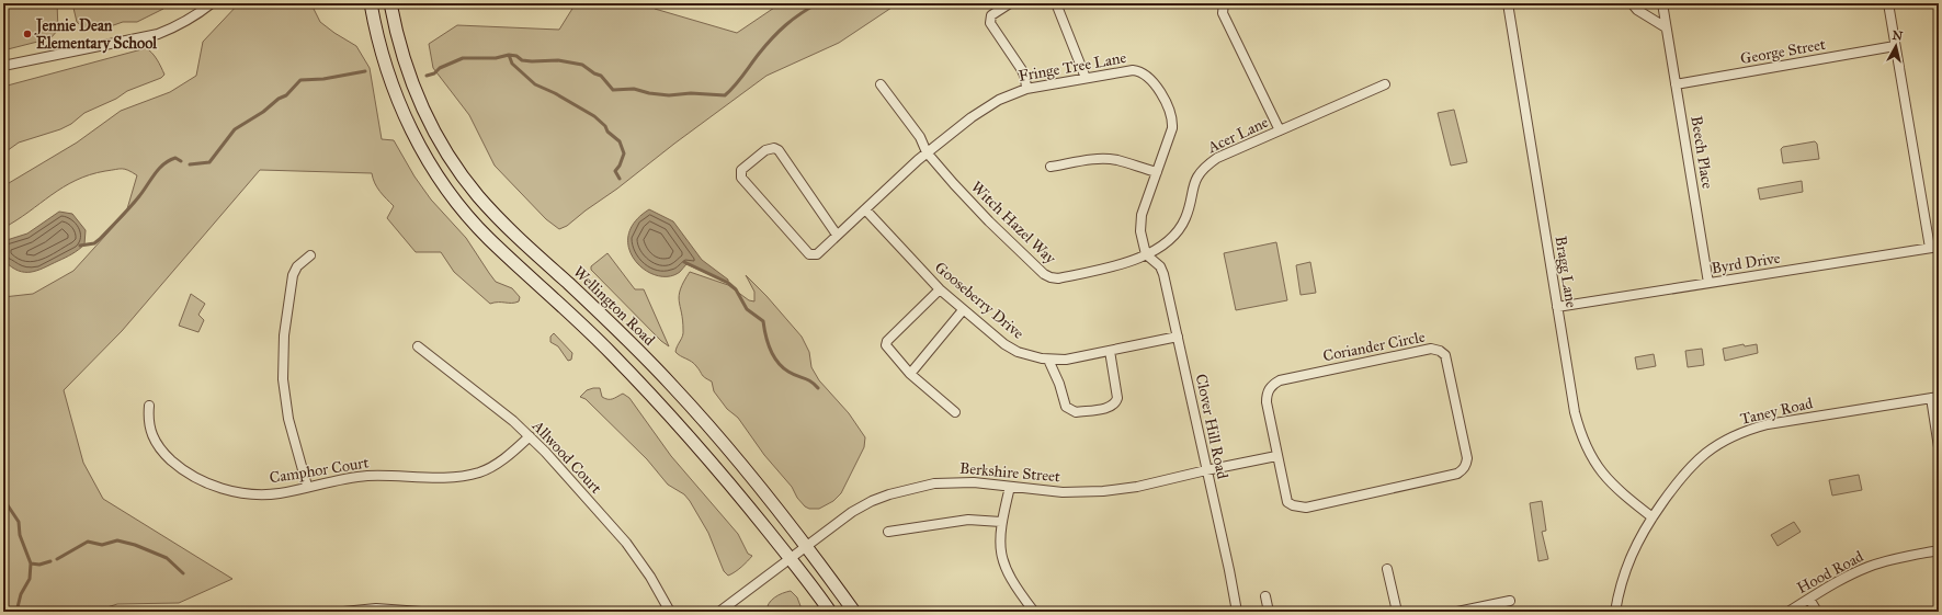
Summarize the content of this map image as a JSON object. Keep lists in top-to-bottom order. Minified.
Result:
{"streets":{"main road":["Wellington Road"],"street":["George Street","Fringe Tree Lane","Acer Lane","Beech Place","Witch Hazel Way","Byrd Drive","Bragg Lane","Gooseberry Drive","Coriander Circle","Taney Road","Clover Hill Road","Allwood Court","Camphor Court","Berkshire Street","Hood Road"]},"crossings":[["George Street","Beech Place"],["Fringe Tree Lane","Acer Lane"],["Fringe Tree Lane","Witch Hazel Way"],["Fringe Tree Lane","Gooseberry Drive"],["Fringe Tree Lane","Clover Hill Road"],["Acer Lane","Witch Hazel Way"],["Acer Lane","Clover Hill Road"],["Beech Place","Byrd Drive"],["Witch Hazel Way","Clover Hill Road"],["Byrd Drive","Bragg Lane"],["Bragg Lane","Taney Road"],["Gooseberry Drive","Clover Hill Road"],["Wellington Road","Berkshire Street"],["Clover Hill Road","Berkshire Street"],["Allwood Court","Camphor Court"]],"places":["Jennie Dean Elementary School"],"north":"top"}
